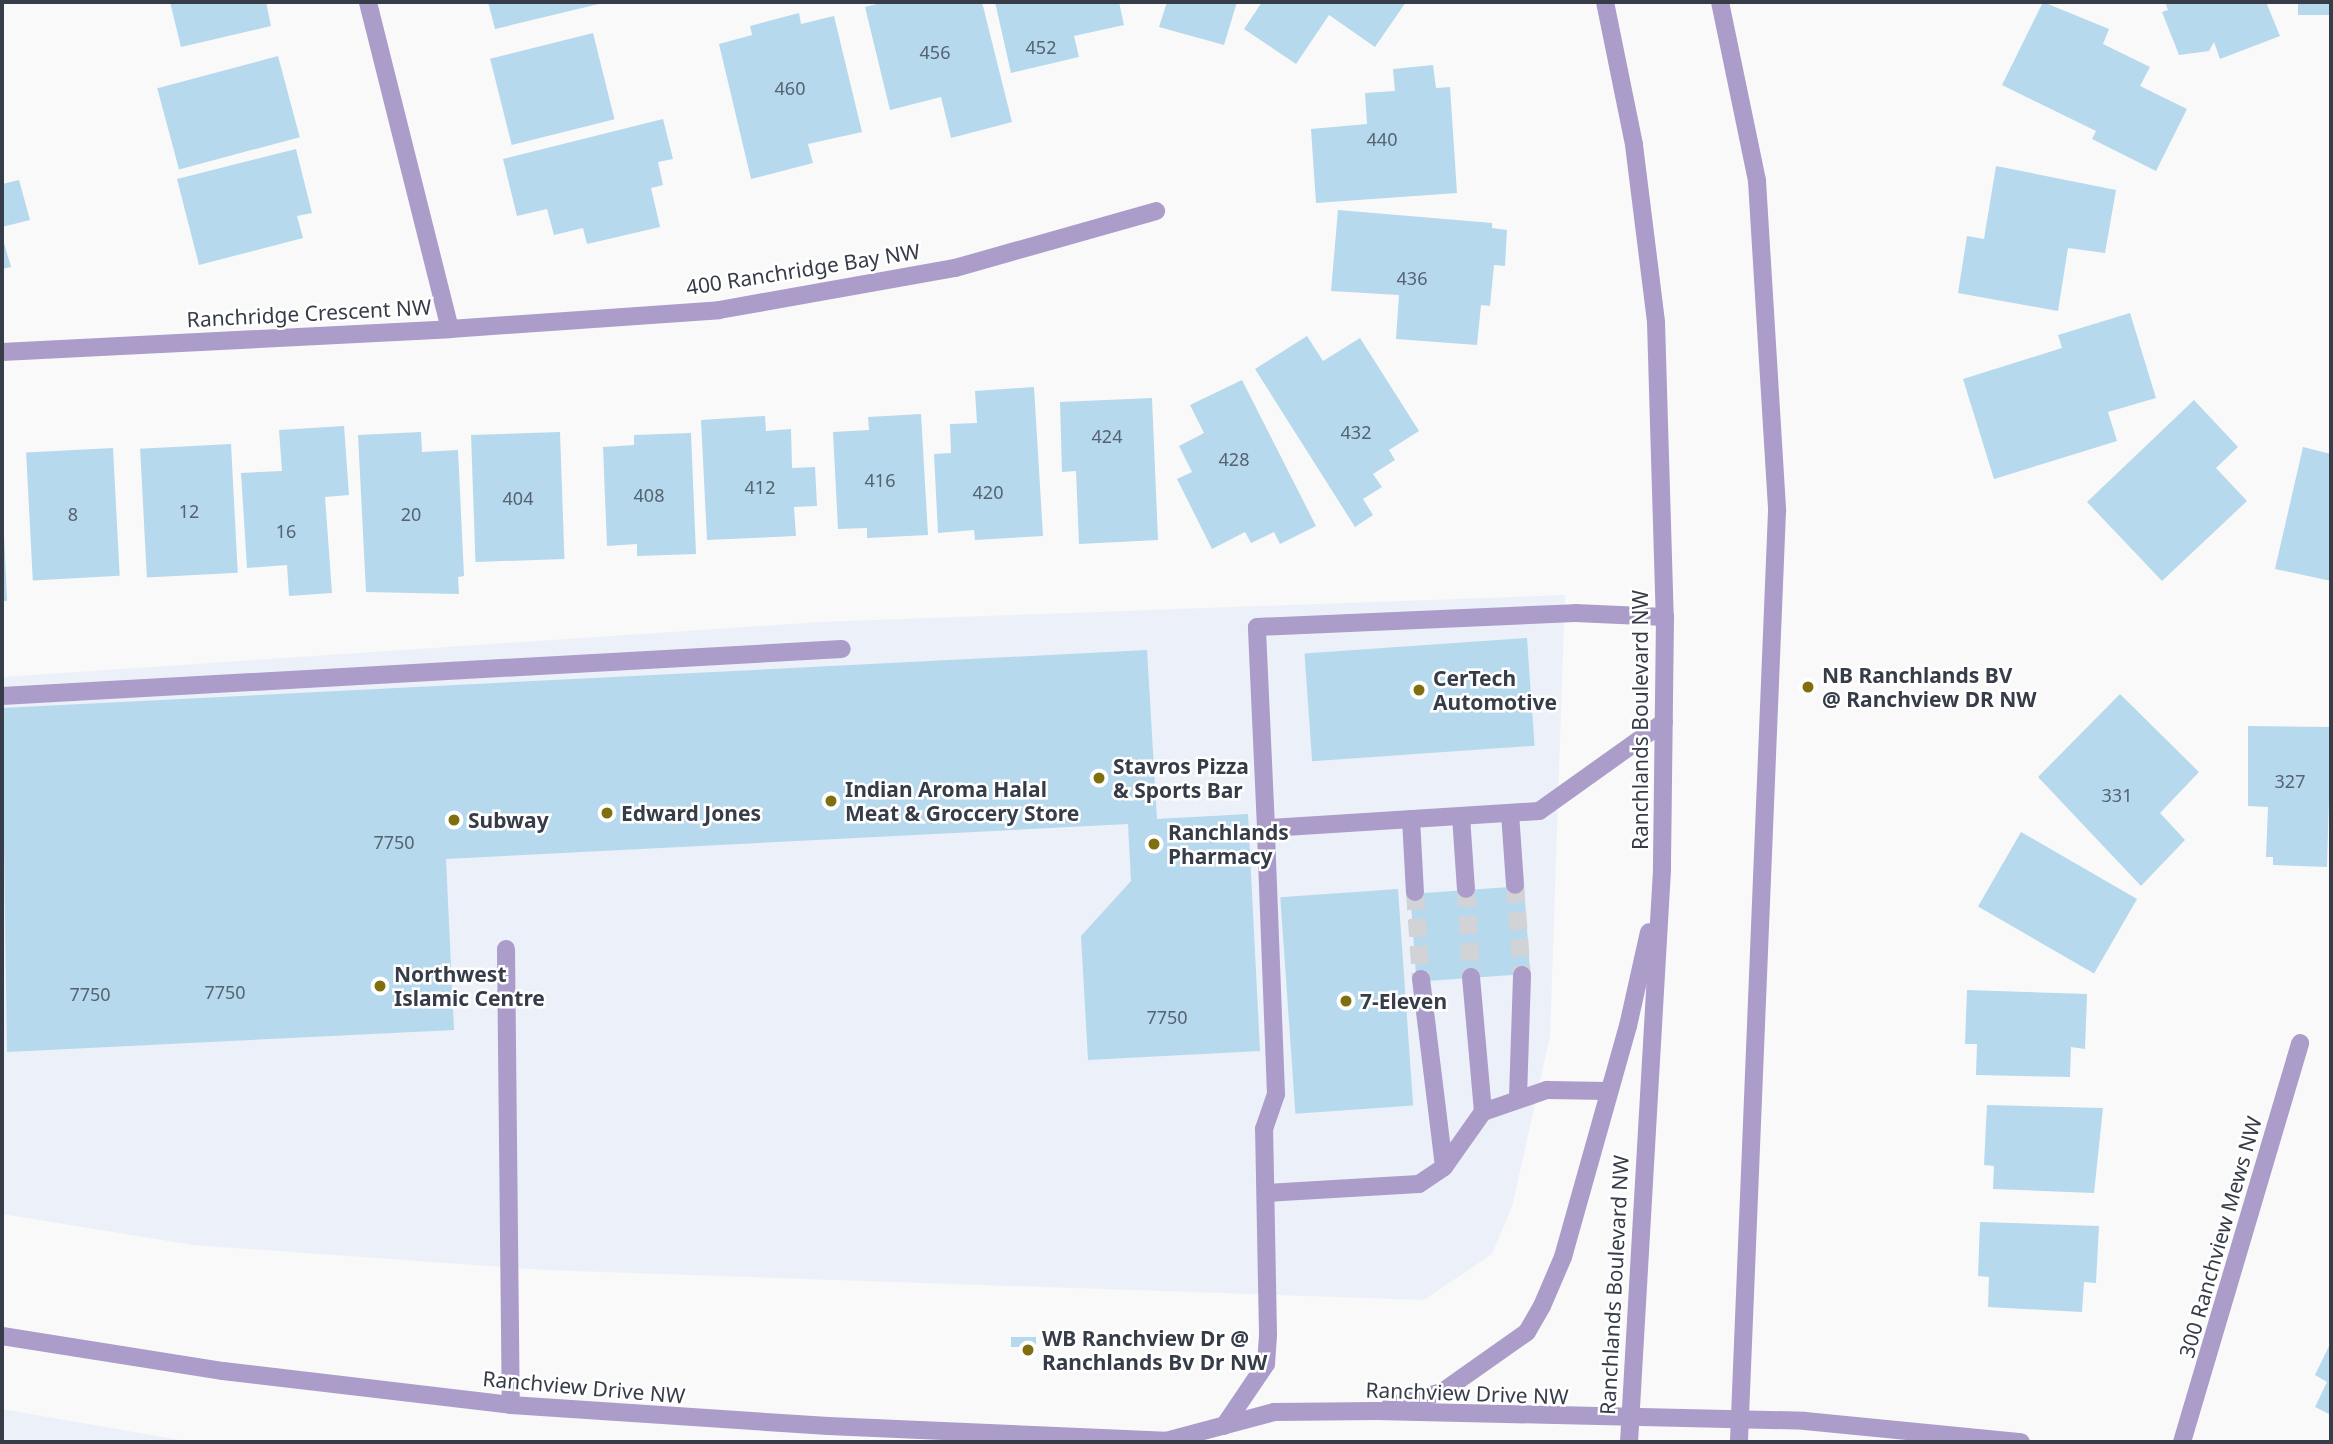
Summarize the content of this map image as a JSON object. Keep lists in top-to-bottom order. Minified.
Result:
{"streets":{"street":["400 Ranchridge Bay NW","Ranchridge Crescent NW","Ranchlands Boulevard NW","300 Ranchview Mews NW","Ranchview Drive NW"]},"crossings":[["400 Ranchridge Bay NW","Ranchridge Crescent NW"],["Ranchlands Boulevard NW","Ranchview Drive NW"]],"places":["NB Ranchlands BV @ Ranchview DR NW","CerTech Automotive","Stavros Pizza & Sports Bar","Indian Aroma Halal Meat & Groccery Store","Edward Jones","Subway","Ranchlands Pharmacy","Northwest Islamic Centre","7-Eleven","WB Ranchview Dr @ Ranchlands Bv Dr NW"],"house_numbers":["452","456","460","440","436","432","424","428","416","412","420","408","404","12","8","20","16","327","331","7750","7750","7750","7750"]}
